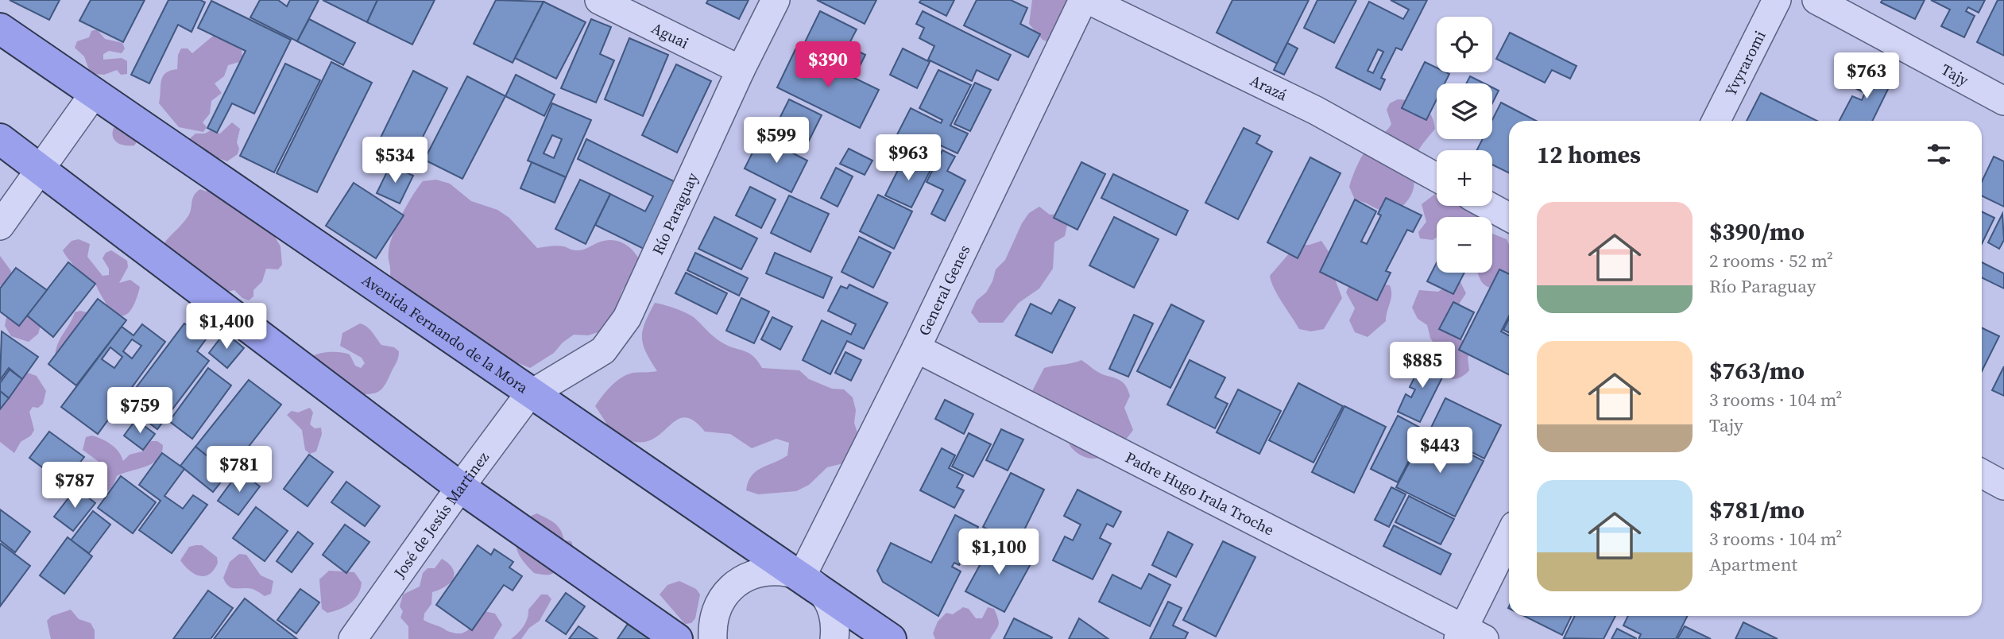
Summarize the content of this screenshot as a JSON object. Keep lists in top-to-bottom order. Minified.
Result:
{"streets":{"main road":["Avenida Fernando de la Mora"],"street":["Aguai","Yvyraromi","Tajy","Arazá","Río Paraguay","General Genes","Padre Hugo Irala Troche","José de Jesús Martinez"]},"crossings":[["Aguai","Río Paraguay"],["Río Paraguay","Avenida Fernando de la Mora"],["Río Paraguay","José de Jesús Martinez"],["General Genes","Avenida Fernando de la Mora"],["General Genes","Padre Hugo Irala Troche"],["Avenida Fernando de la Mora","José de Jesús Martinez"]],"page":{"map_buttons":["+","−"],"price":["$390","$763","$599","$963","$534","$1,400","$885","$759","$443","$781","$787","$1,100"],"heading":"12 homes","list":[{"name":"$390/mo","note":"2 rooms · 52 m² · Río Paraguay"},{"name":"$763/mo","note":"3 rooms · 104 m² · Tajy"},{"name":"$781/mo","note":"3 rooms · 104 m² · Apartment"}]}}
